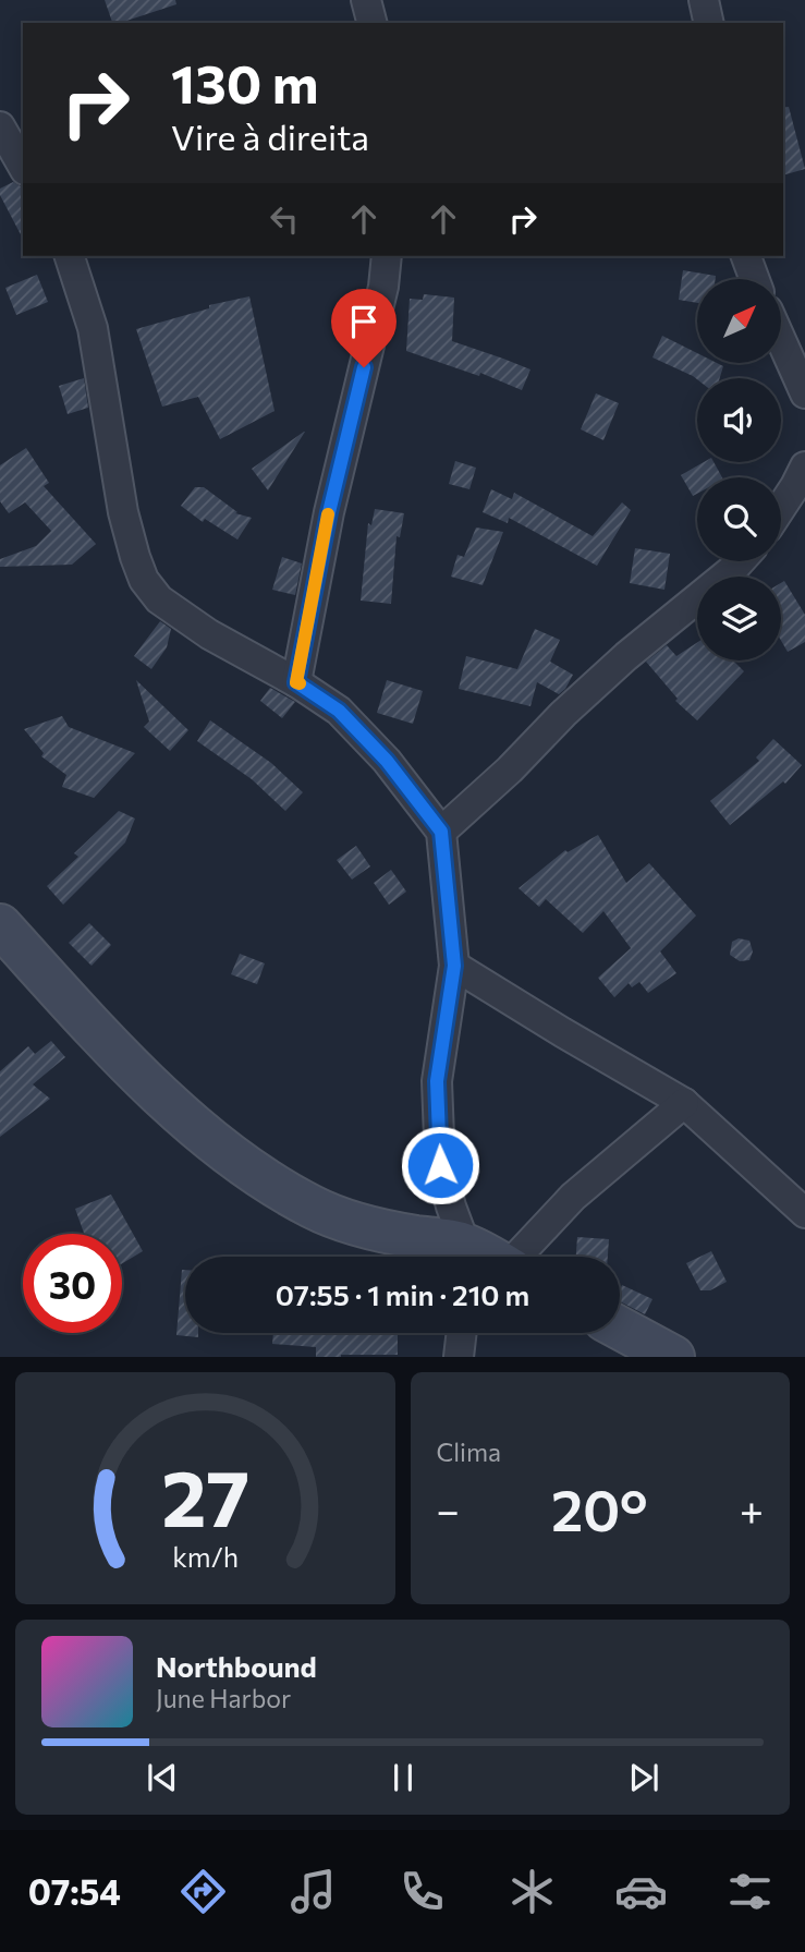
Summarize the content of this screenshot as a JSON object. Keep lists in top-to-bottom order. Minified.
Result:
{"north":"top right","page":{"turn":["130 m","Vire à direita"],"limit":"30","trip":"07:55 · 1 min · 210 m","tile":"Clima","heat":["−","20°","+"],"song":["Northbound","June Harbor"],"tabs":"07:54","gauge":["27","km/h"]}}
